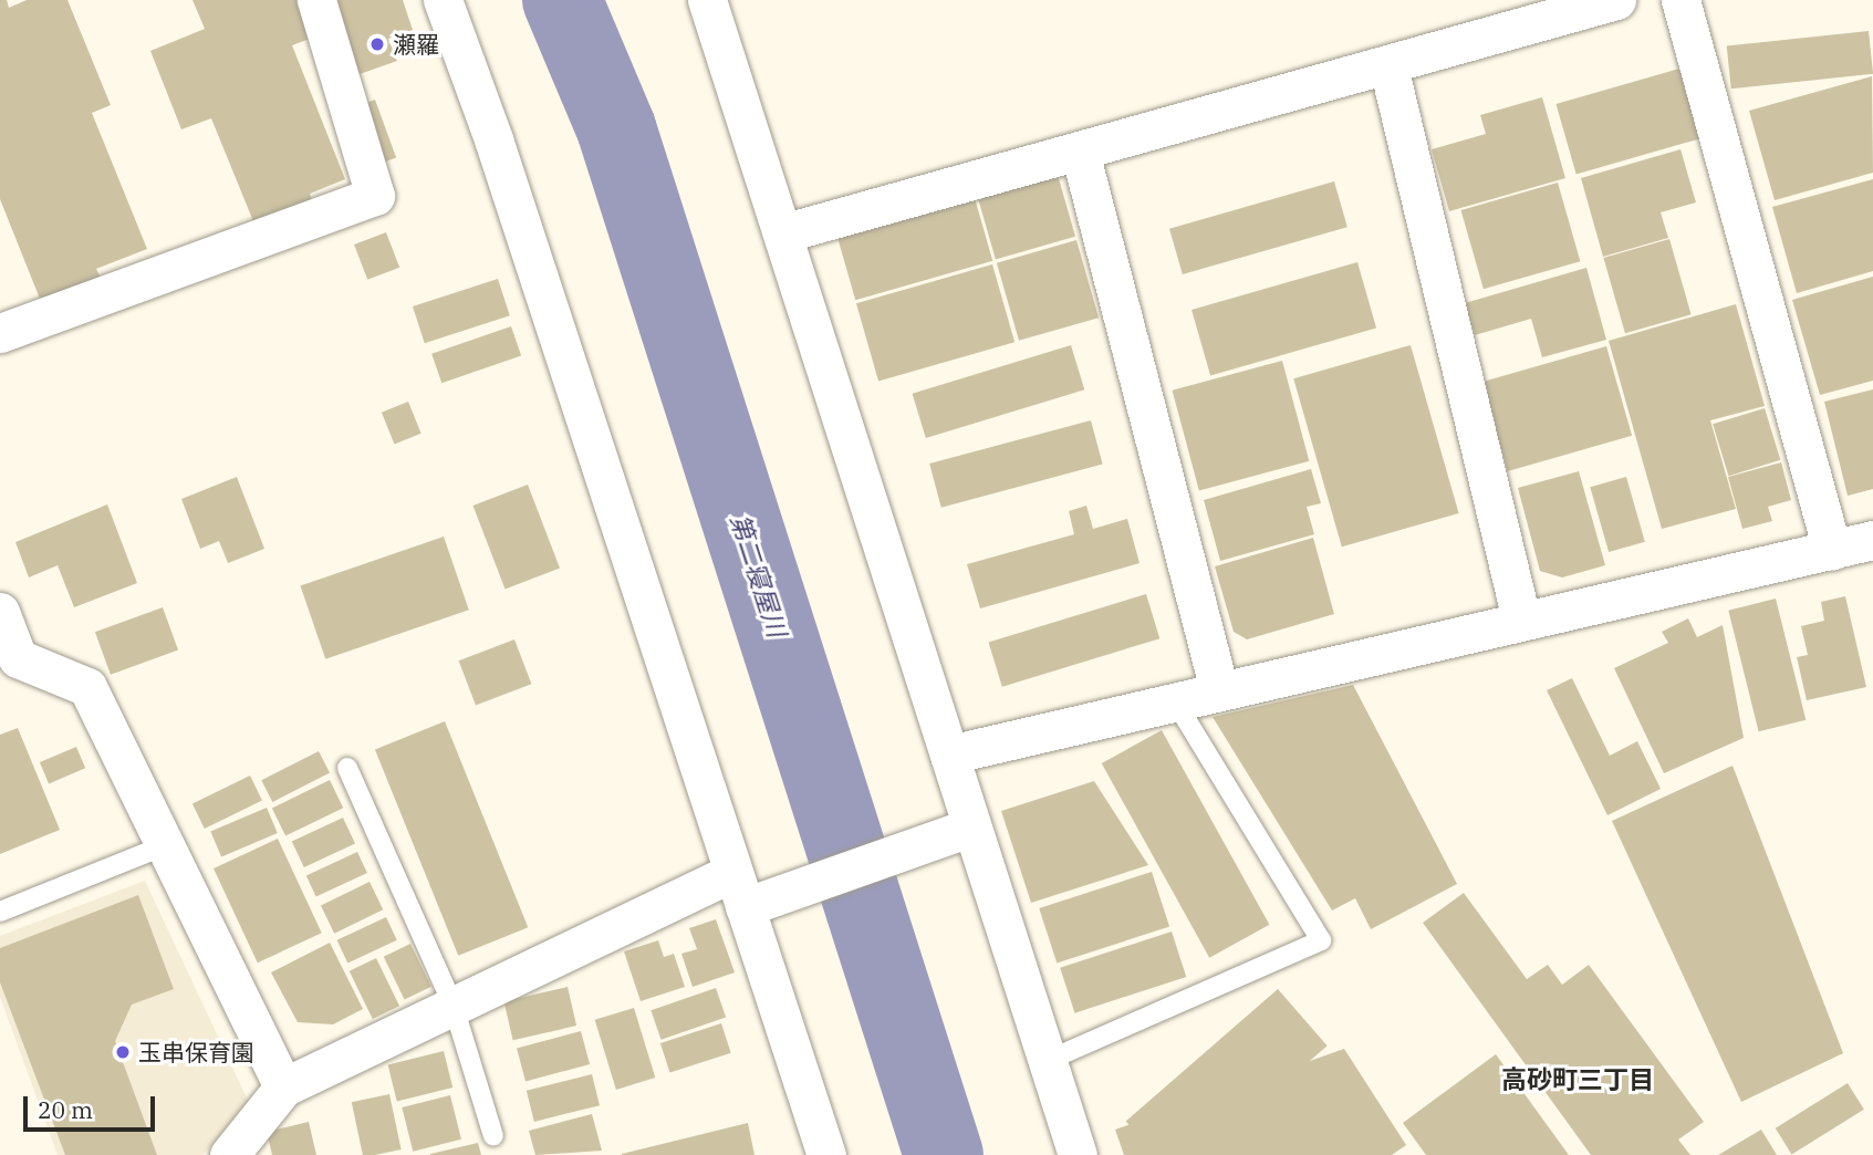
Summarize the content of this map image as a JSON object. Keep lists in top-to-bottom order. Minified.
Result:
{"districts":["高砂町三丁目"],"water":["第二寝屋川"],"places":["瀬羅","玉串保育園"],"scale_bar":"20 m"}
